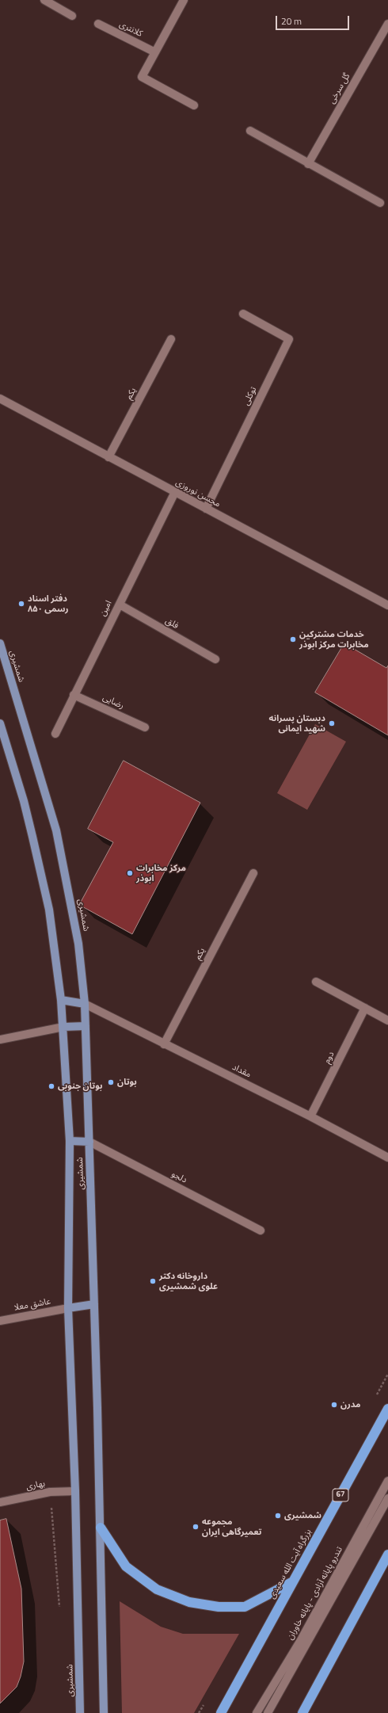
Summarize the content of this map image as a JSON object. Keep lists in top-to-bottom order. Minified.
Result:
{"streets":{"highway":["67","بزرگراه آیت الله سعیدی"],"main road":["شمشیری"],"street":["کلانتری","گل سرخی","یکم","توکلی","محسن نوروزی","امین","فلق","رضایی","دوم","مقداد","دلجو","عاشق معلا","بهاری","تندرو پایانه آزادی - پایانه خاوران"]},"crossings":[["یکم","محسن نوروزی"],["یکم","مقداد"],["توکلی","محسن نوروزی"],["محسن نوروزی","امین"],["امین","فلق"],["امین","رضایی"],["شمشیری","مقداد"],["شمشیری","دلجو"],["شمشیری","عاشق معلا"],["شمشیری","بهاری"],["دوم","مقداد"]],"places":["دفتر اسناد رسمی ۸۵۰","خدمات مشترکین مخابرات مرکز ابوذر","دبستان پسرانه شهید ایمانی","مرکز مخابرات ابوذر","بوتان","بوتان جنوبی","داروخانه دکتر علوی شمشیری","مدرن","شمشیری","مجموعه تعمیرگاهی ایران"],"scale_bar":"20 m"}
